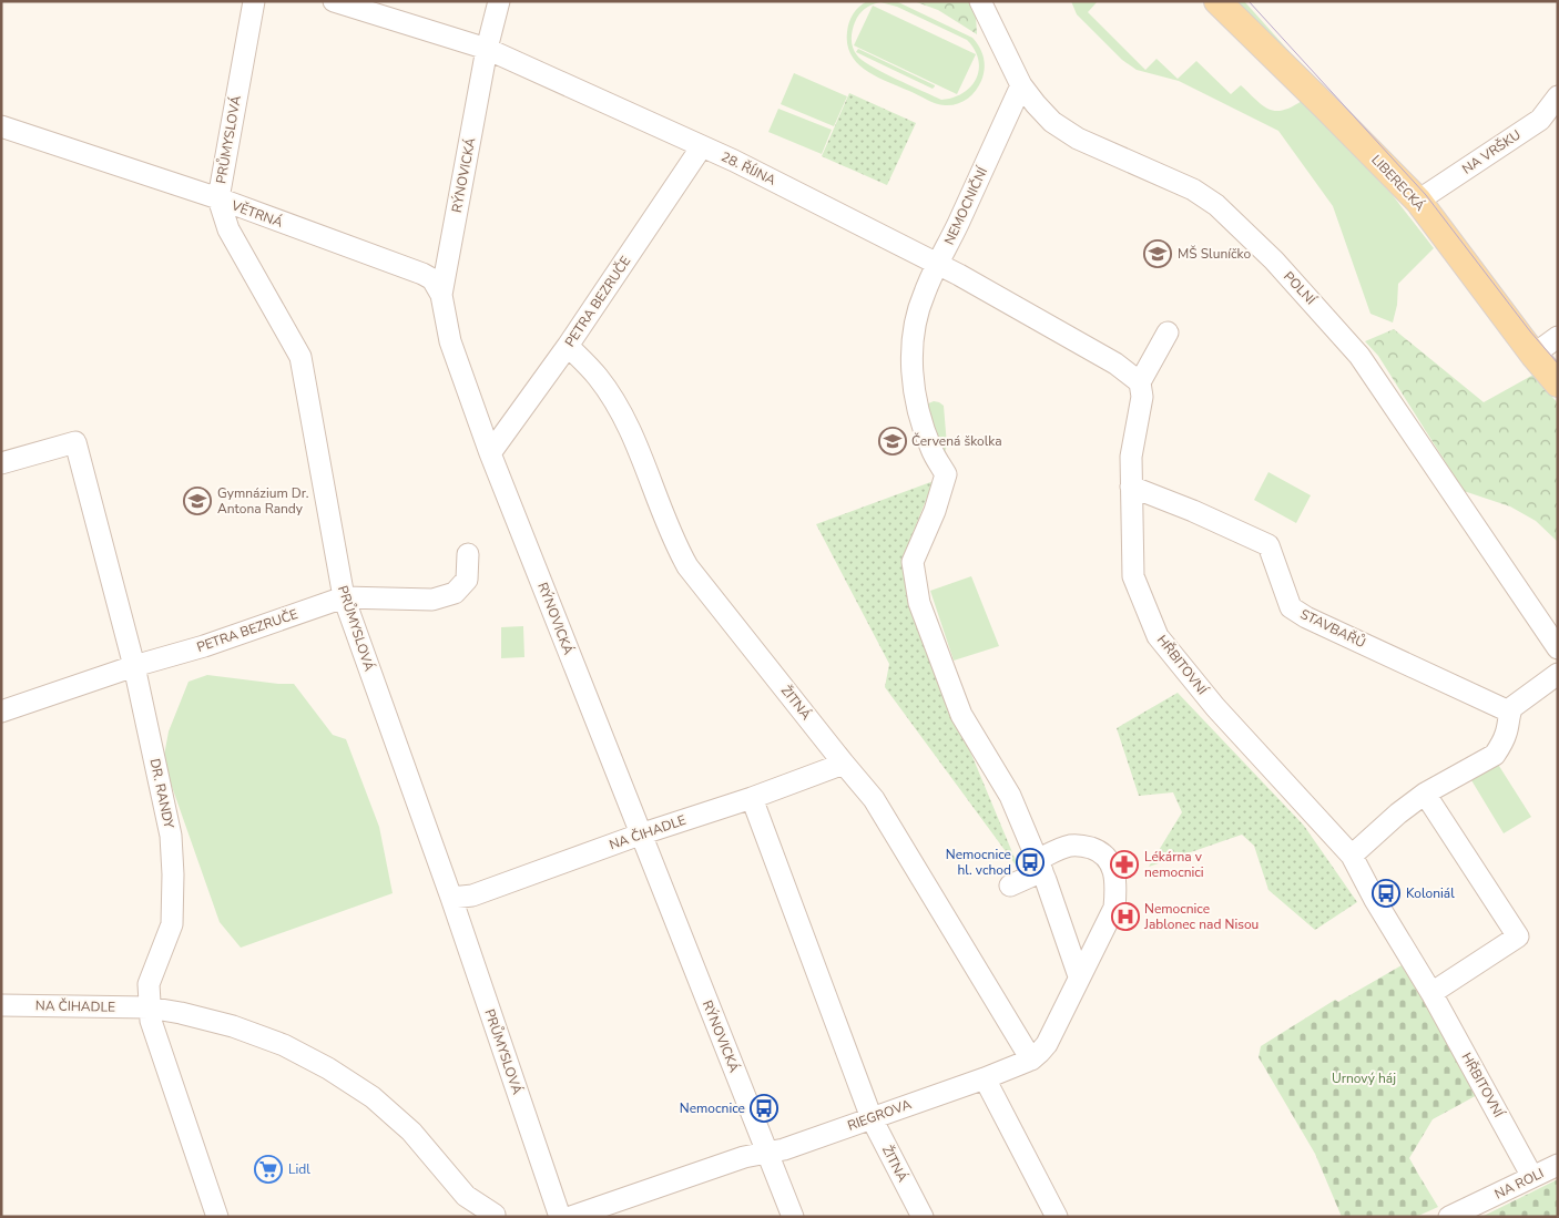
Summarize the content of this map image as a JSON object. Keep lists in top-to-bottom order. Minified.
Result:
{"streets":{"main road":["LIBERECKÁ"],"street":["PRŮMYSLOVÁ","NA VRŠKU","28. ŘÍJNA","RÝNOVICKÁ","NEMOCNIČNÍ","VĚTRNÁ","POLNÍ","PETRA BEZRUČE","STAVBAŘŮ","HŘBITOVNÍ","ŽITNÁ","DR. RANDY","NA ČIHADLE","RIEGROVA","NA ROLI"]},"crossings":[["PRŮMYSLOVÁ","VĚTRNÁ"],["PRŮMYSLOVÁ","PETRA BEZRUČE"],["PRŮMYSLOVÁ","NA ČIHADLE"],["NA VRŠKU","LIBERECKÁ"],["28. ŘÍJNA","RÝNOVICKÁ"],["28. ŘÍJNA","NEMOCNIČNÍ"],["28. ŘÍJNA","PETRA BEZRUČE"],["28. ŘÍJNA","HŘBITOVNÍ"],["RÝNOVICKÁ","VĚTRNÁ"],["RÝNOVICKÁ","PETRA BEZRUČE"],["RÝNOVICKÁ","NA ČIHADLE"],["RÝNOVICKÁ","RIEGROVA"],["NEMOCNIČNÍ","POLNÍ"],["NEMOCNIČNÍ","RIEGROVA"],["PETRA BEZRUČE","ŽITNÁ"],["PETRA BEZRUČE","DR. RANDY"],["STAVBAŘŮ","HŘBITOVNÍ"],["HŘBITOVNÍ","NA ROLI"],["ŽITNÁ","NA ČIHADLE"],["ŽITNÁ","RIEGROVA"],["DR. RANDY","NA ČIHADLE"]],"parks":["Urnový háj"],"places":{"school or university":["MŠ Sluníčko","Červená školka","Gymnázium Dr. Antona Randy"],"bus stop":["Nemocnice hl. vchod","Koloniál","Nemocnice"],"pharmacy":["Lékárna v nemocnici"],"hospital":["Nemocnice Jablonec nad Nisou"],"supermarket":["Lidl"]}}
